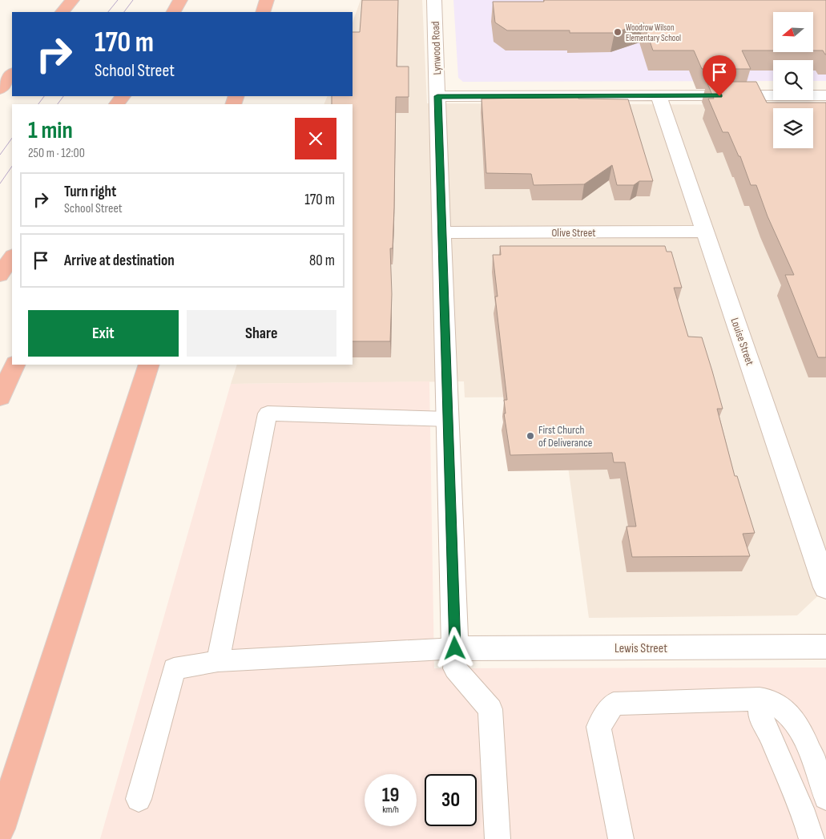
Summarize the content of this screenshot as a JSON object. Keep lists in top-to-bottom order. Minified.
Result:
{"streets":{"street":["Lynwood Road","Olive Street","Louise Street","Lewis Street"]},"crossings":[["Lynwood Road","Olive Street"],["Lynwood Road","Lewis Street"],["Olive Street","Louise Street"]],"places":["Woodrow Wilson Elementary School","First Church of Deliverance"],"north":"left","page":{"turn":["170 m","School Street"],"heading":["1 min","250 m · 12:00"],"list":[{"name":"Turn right","note":"School Street","value":"170 m"},{"name":"Arrive at destination","value":"80 m"}],"buttons":["Exit","Share"],"speed":"19 km/h","limit":"30"}}
